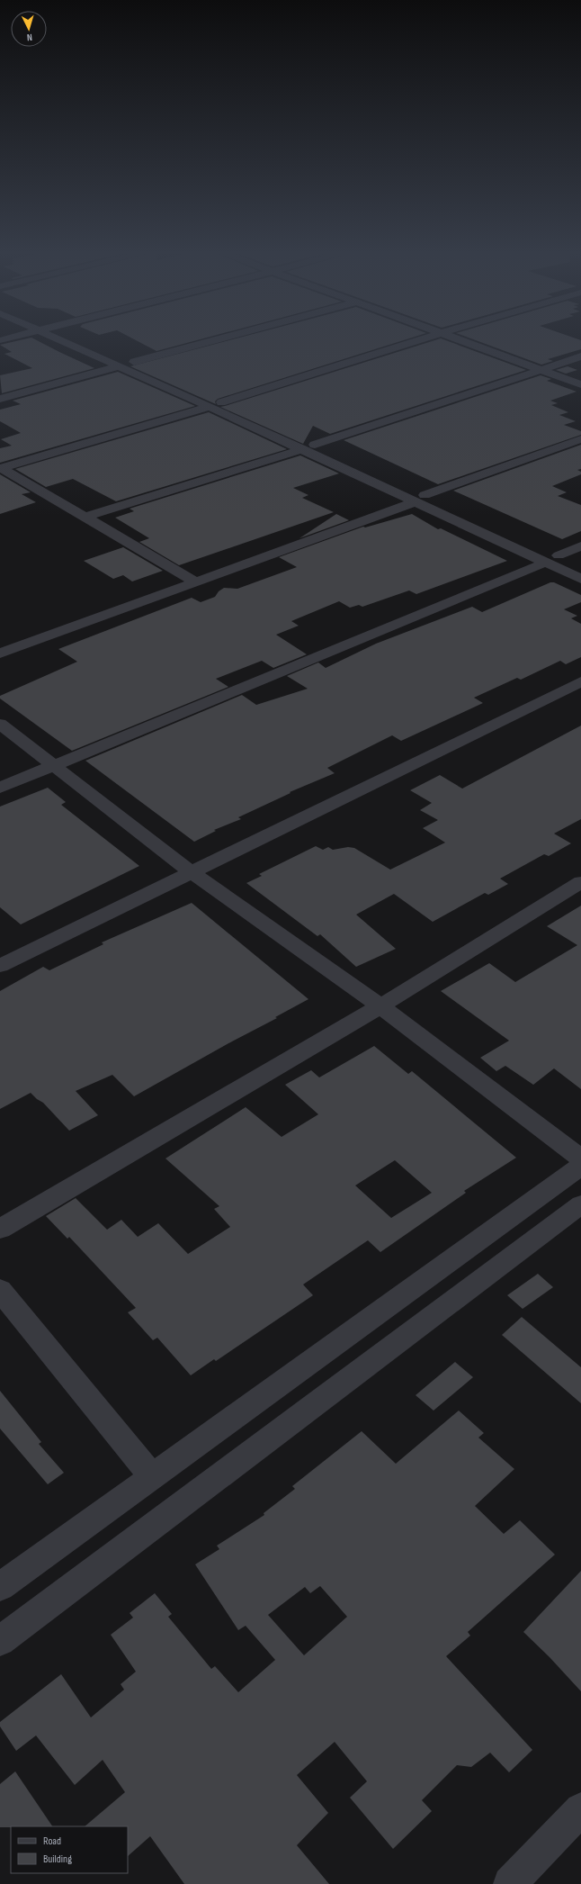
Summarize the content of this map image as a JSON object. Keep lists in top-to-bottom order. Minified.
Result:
{"legend":["Road","Building"],"north":"bottom"}
